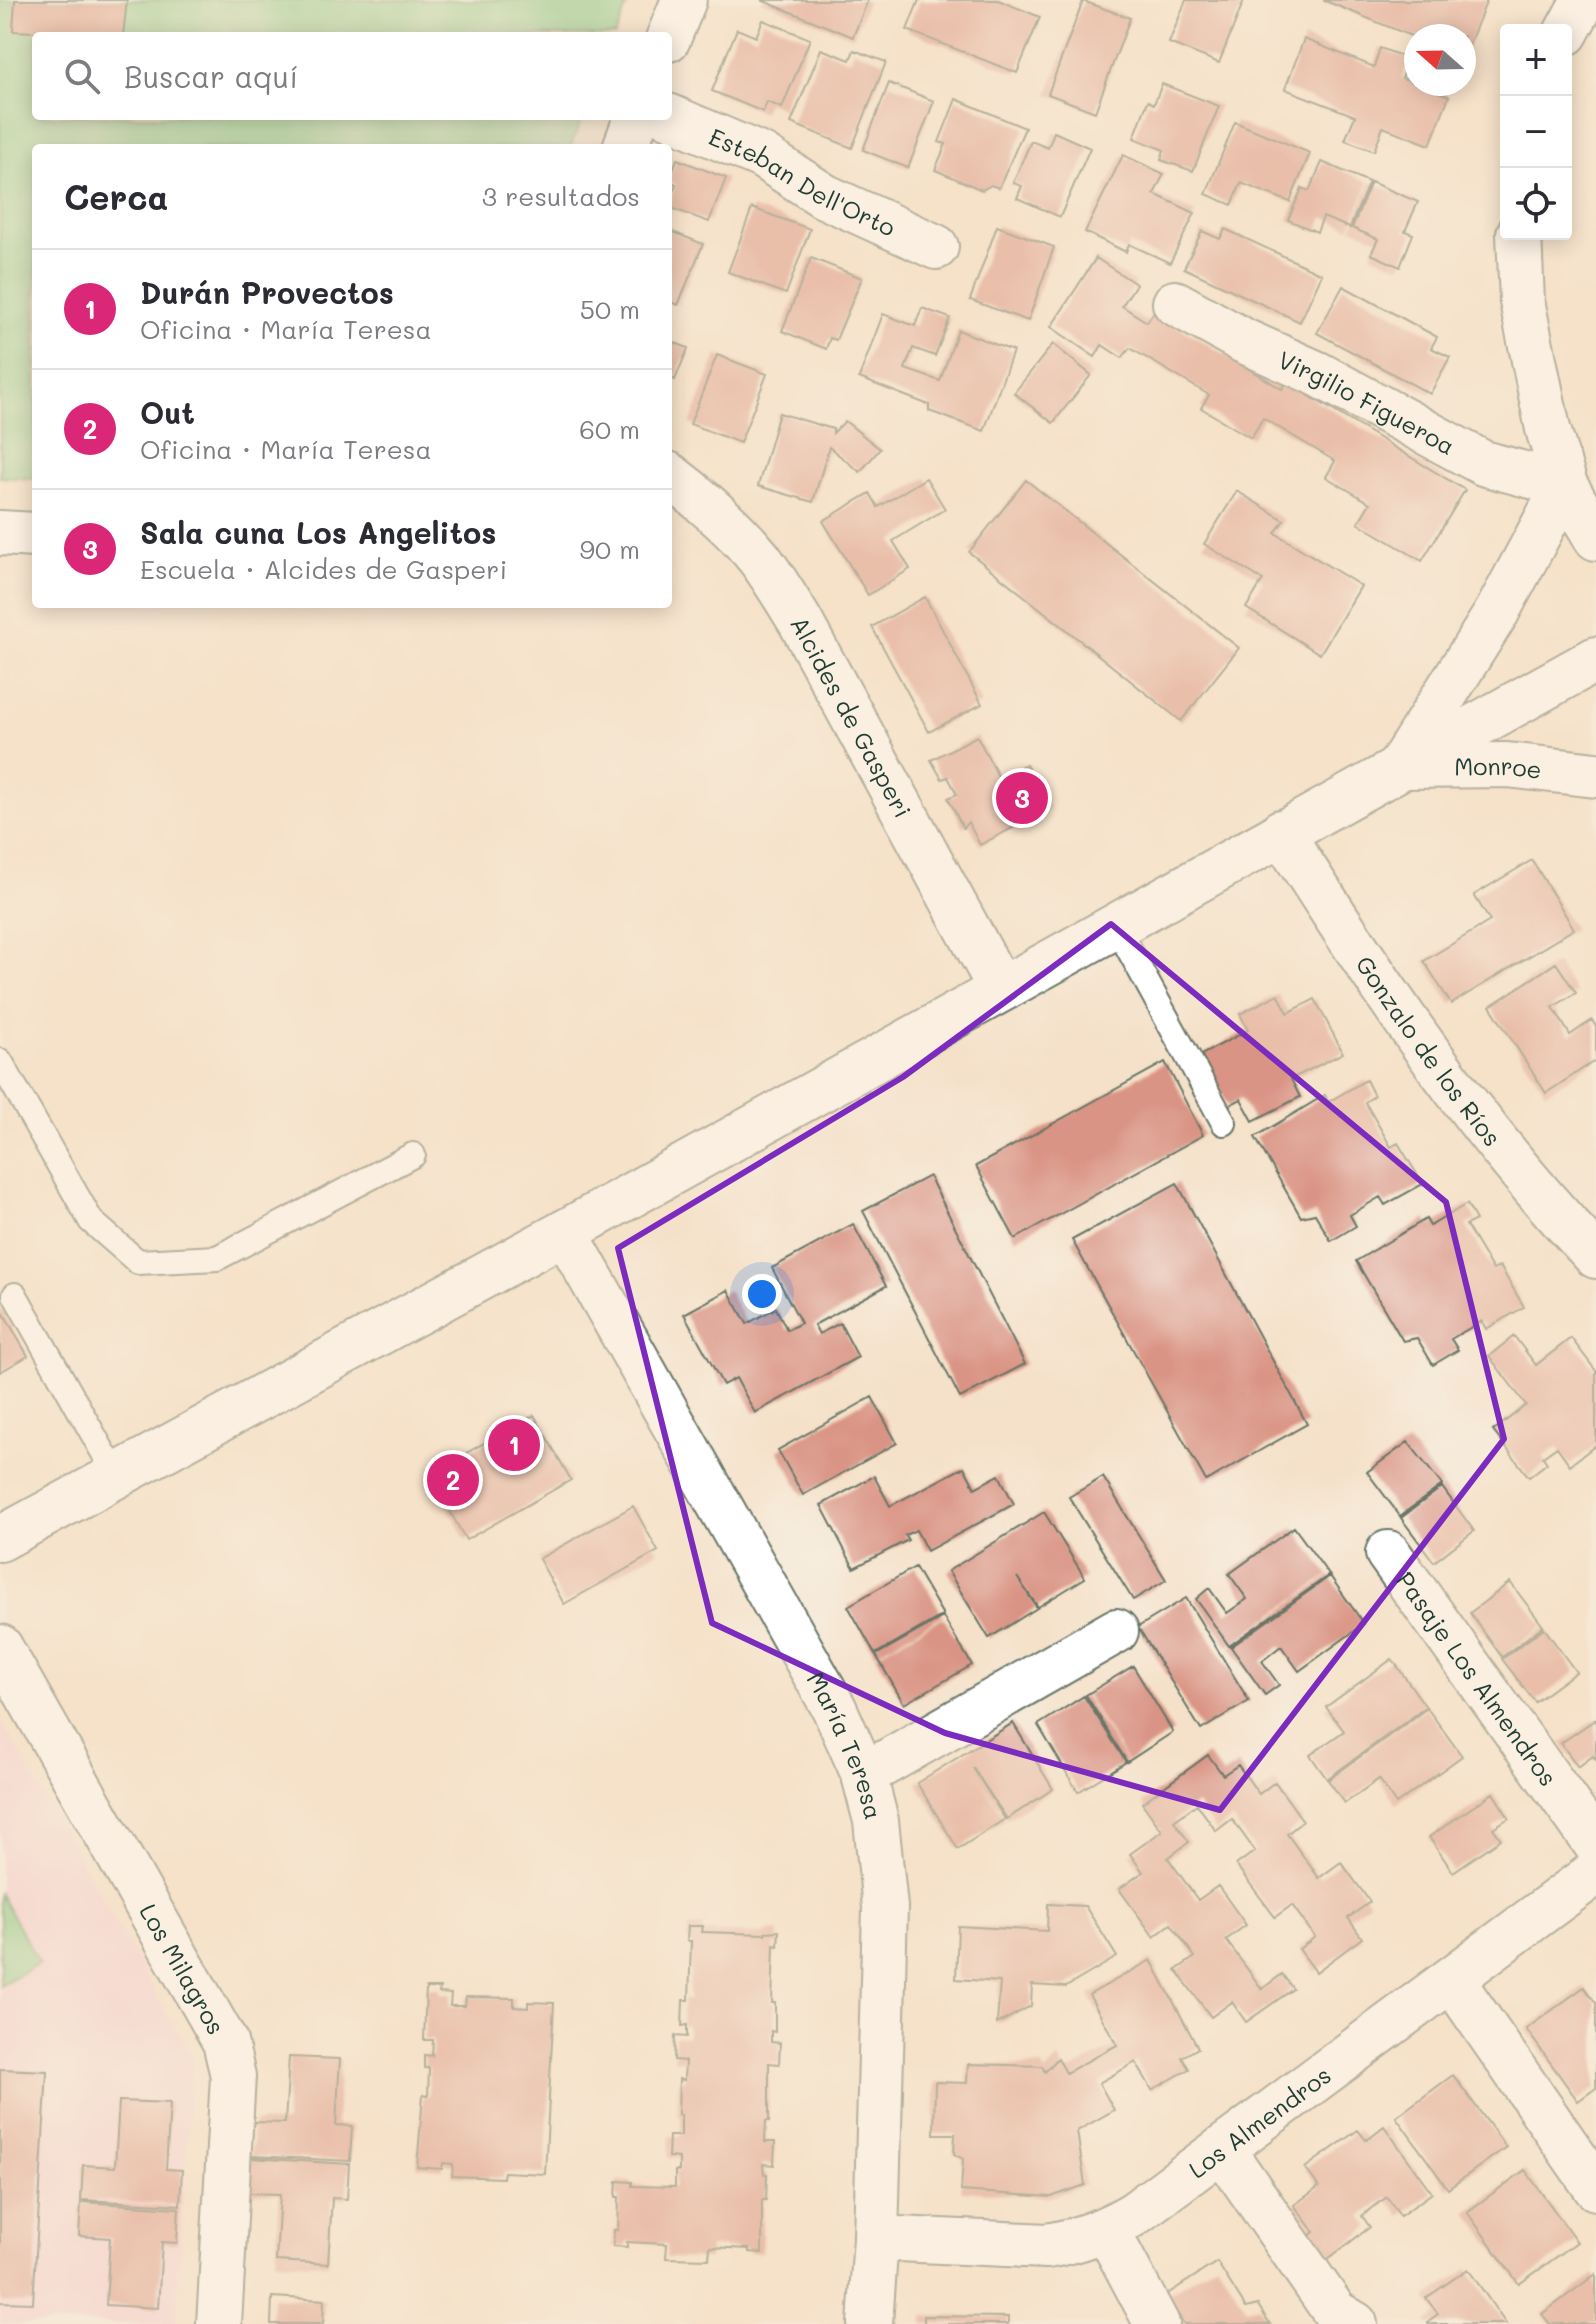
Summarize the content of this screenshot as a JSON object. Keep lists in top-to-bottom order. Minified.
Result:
{"streets":{"street":["Esteban Dell'Orto","Virgilio Figueroa","Alcides de Gasperi","Monroe","Gonzalo de los Ríos","Pasaje Los Almendros","María Teresa","Los Milagros","Los Almendros"]},"crossings":[["María Teresa","Los Almendros"]],"north":"left","page":{"map_buttons":["+","−"],"search":"Buscar aquí","heading":["Cerca","3 resultados"],"list":[{"mark":"1","name":"Durán Provectos","note":"Oficina · María Teresa","value":"50 m"},{"mark":"2","name":"Out","note":"Oficina · María Teresa","value":"60 m"},{"mark":"3","name":"Sala cuna Los Angelitos","note":"Escuela · Alcides de Gasperi","value":"90 m"}],"pins":["3","1","2"]}}
